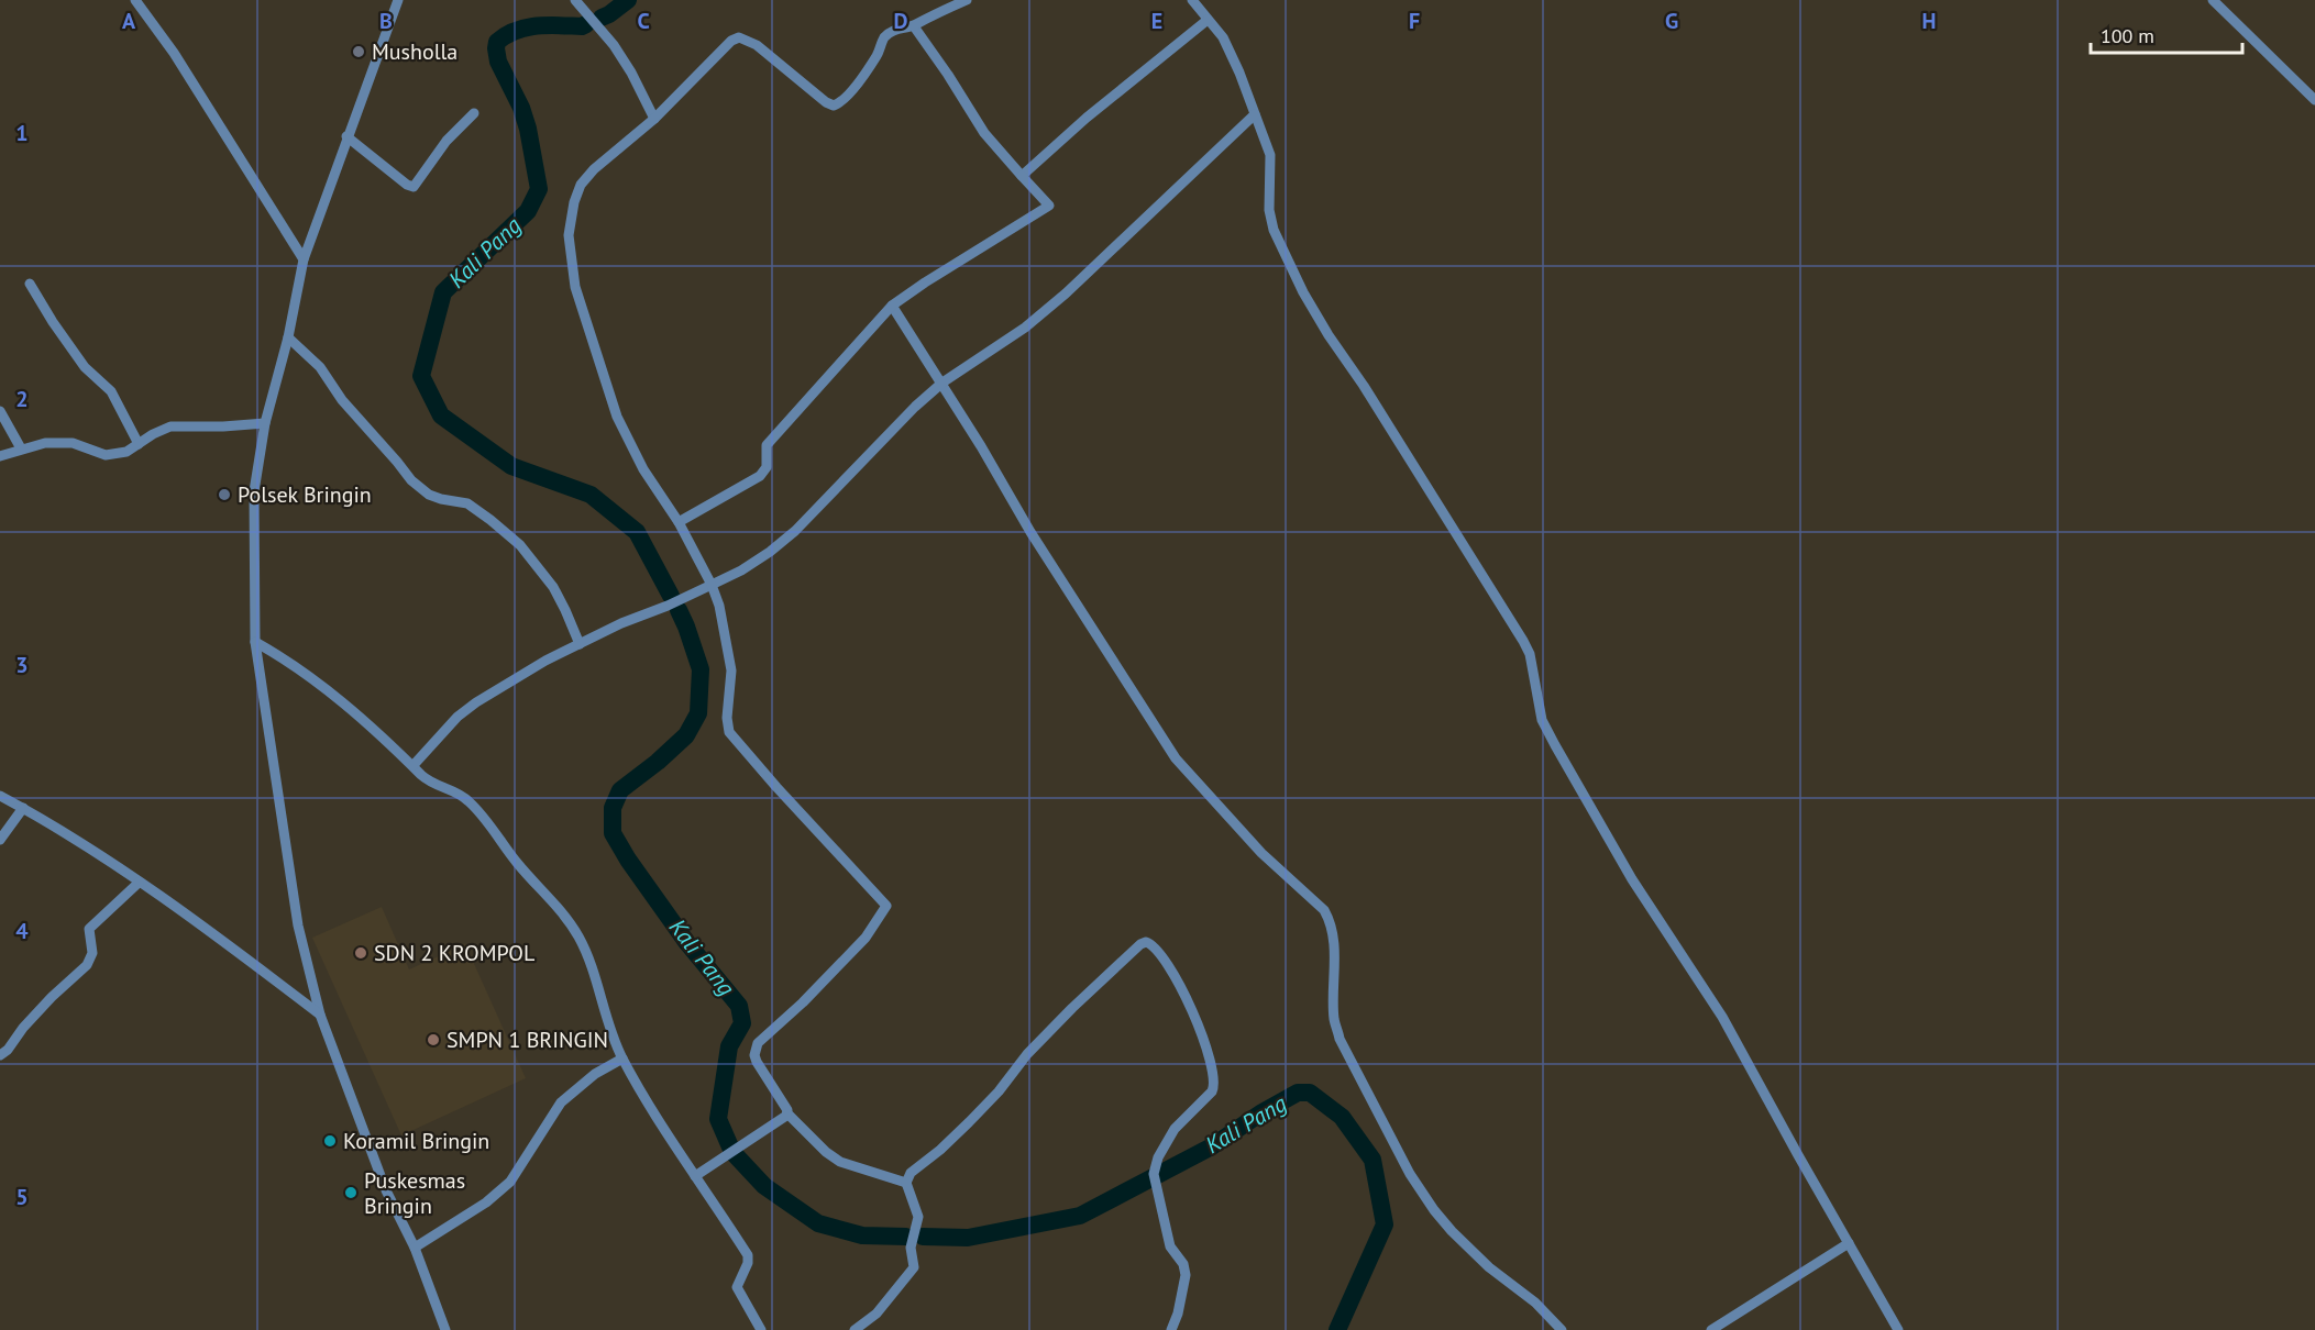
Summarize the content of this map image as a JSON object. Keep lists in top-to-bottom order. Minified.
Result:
{"water":["Kali Pang"],"places":["Musholla","Polsek Bringin","SDN 2 KROMPOL","SMPN 1 BRINGIN","Koramil Bringin","Puskesmas Bringin"],"scale_bar":"100 m","grid":{"columns":["A","B","C","D","E","F","G","H"],"rows":["1","2","3","4","5"]}}
